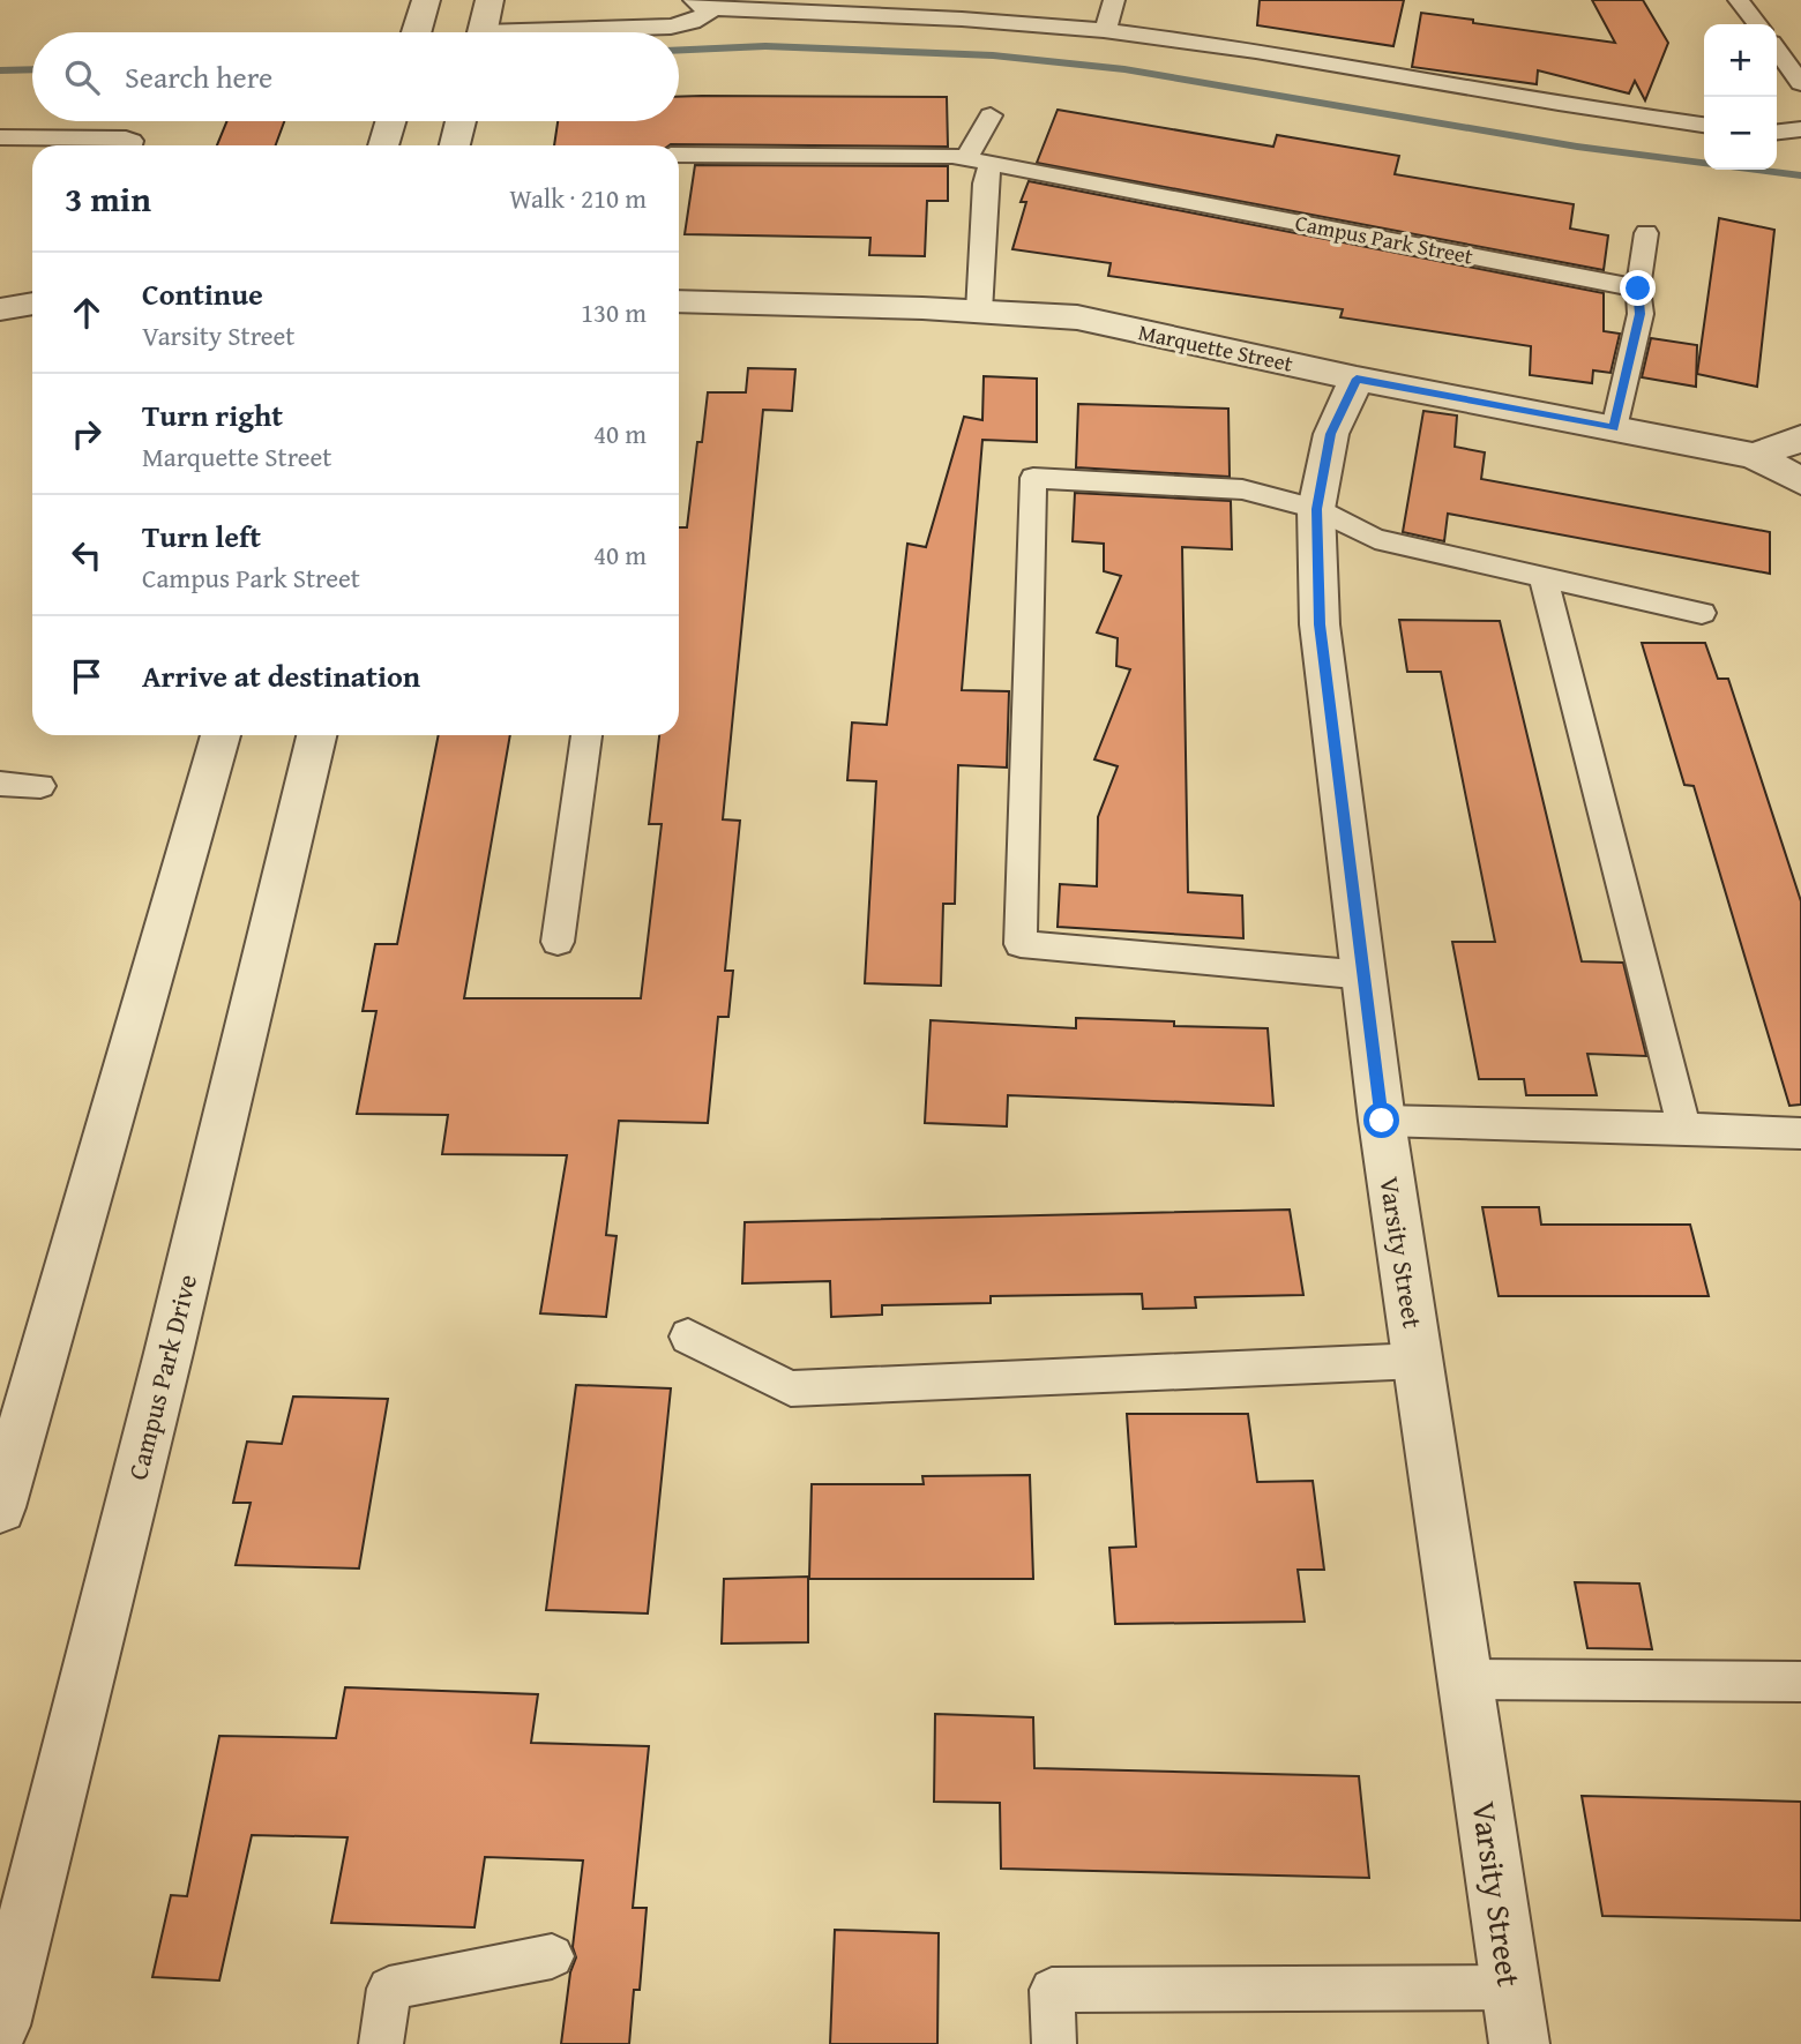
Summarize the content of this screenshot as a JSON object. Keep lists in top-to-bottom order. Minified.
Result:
{"streets":{"street":["Marquette Street","Varsity Street","Campus Park Drive"],"lane":["Campus Park Street"]},"crossings":[["Marquette Street","Varsity Street"]],"page":{"map_buttons":["+","−"],"search":"Search here","heading":["3 min","Walk · 210 m"],"list":[["Continue","Varsity Street","130 m"],["Turn right","Marquette Street","40 m"],["Turn left","Campus Park Street","40 m"],"Arrive at destination"]}}
